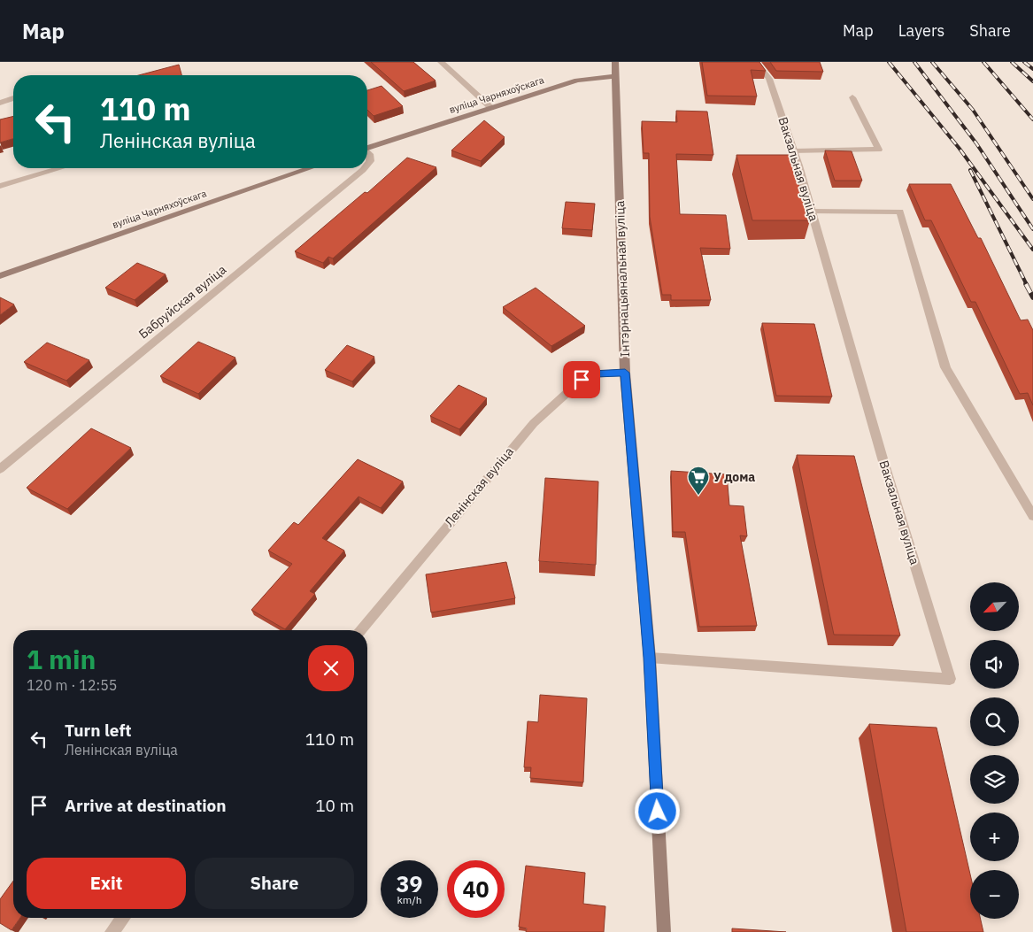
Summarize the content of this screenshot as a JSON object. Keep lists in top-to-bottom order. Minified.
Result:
{"streets":{"street":["вуліца Чарняхоўскага","Вакзальная вуліца","Інтэрнацыянальная вуліца","Бабруйская вуліца","Ленінская вуліца"]},"crossings":[["вуліца Чарняхоўскага","Інтэрнацыянальная вуліца"],["Вакзальная вуліца","Інтэрнацыянальная вуліца"],["Інтэрнацыянальная вуліца","Ленінская вуліца"]],"places":{"supermarket":["У дома"]},"north":"bottom left","page":{"header":"Map","nav":["Map","Layers","Share"],"turn":["110 m","Ленінская вуліца"],"map_buttons":["+","−"],"heading":["1 min","120 m · 12:55"],"list":[{"name":"Turn left","note":"Ленінская вуліца","value":"110 m"},{"name":"Arrive at destination","value":"10 m"}],"buttons":["Exit","Share"],"speed":"39 km/h","limit":"40"}}
